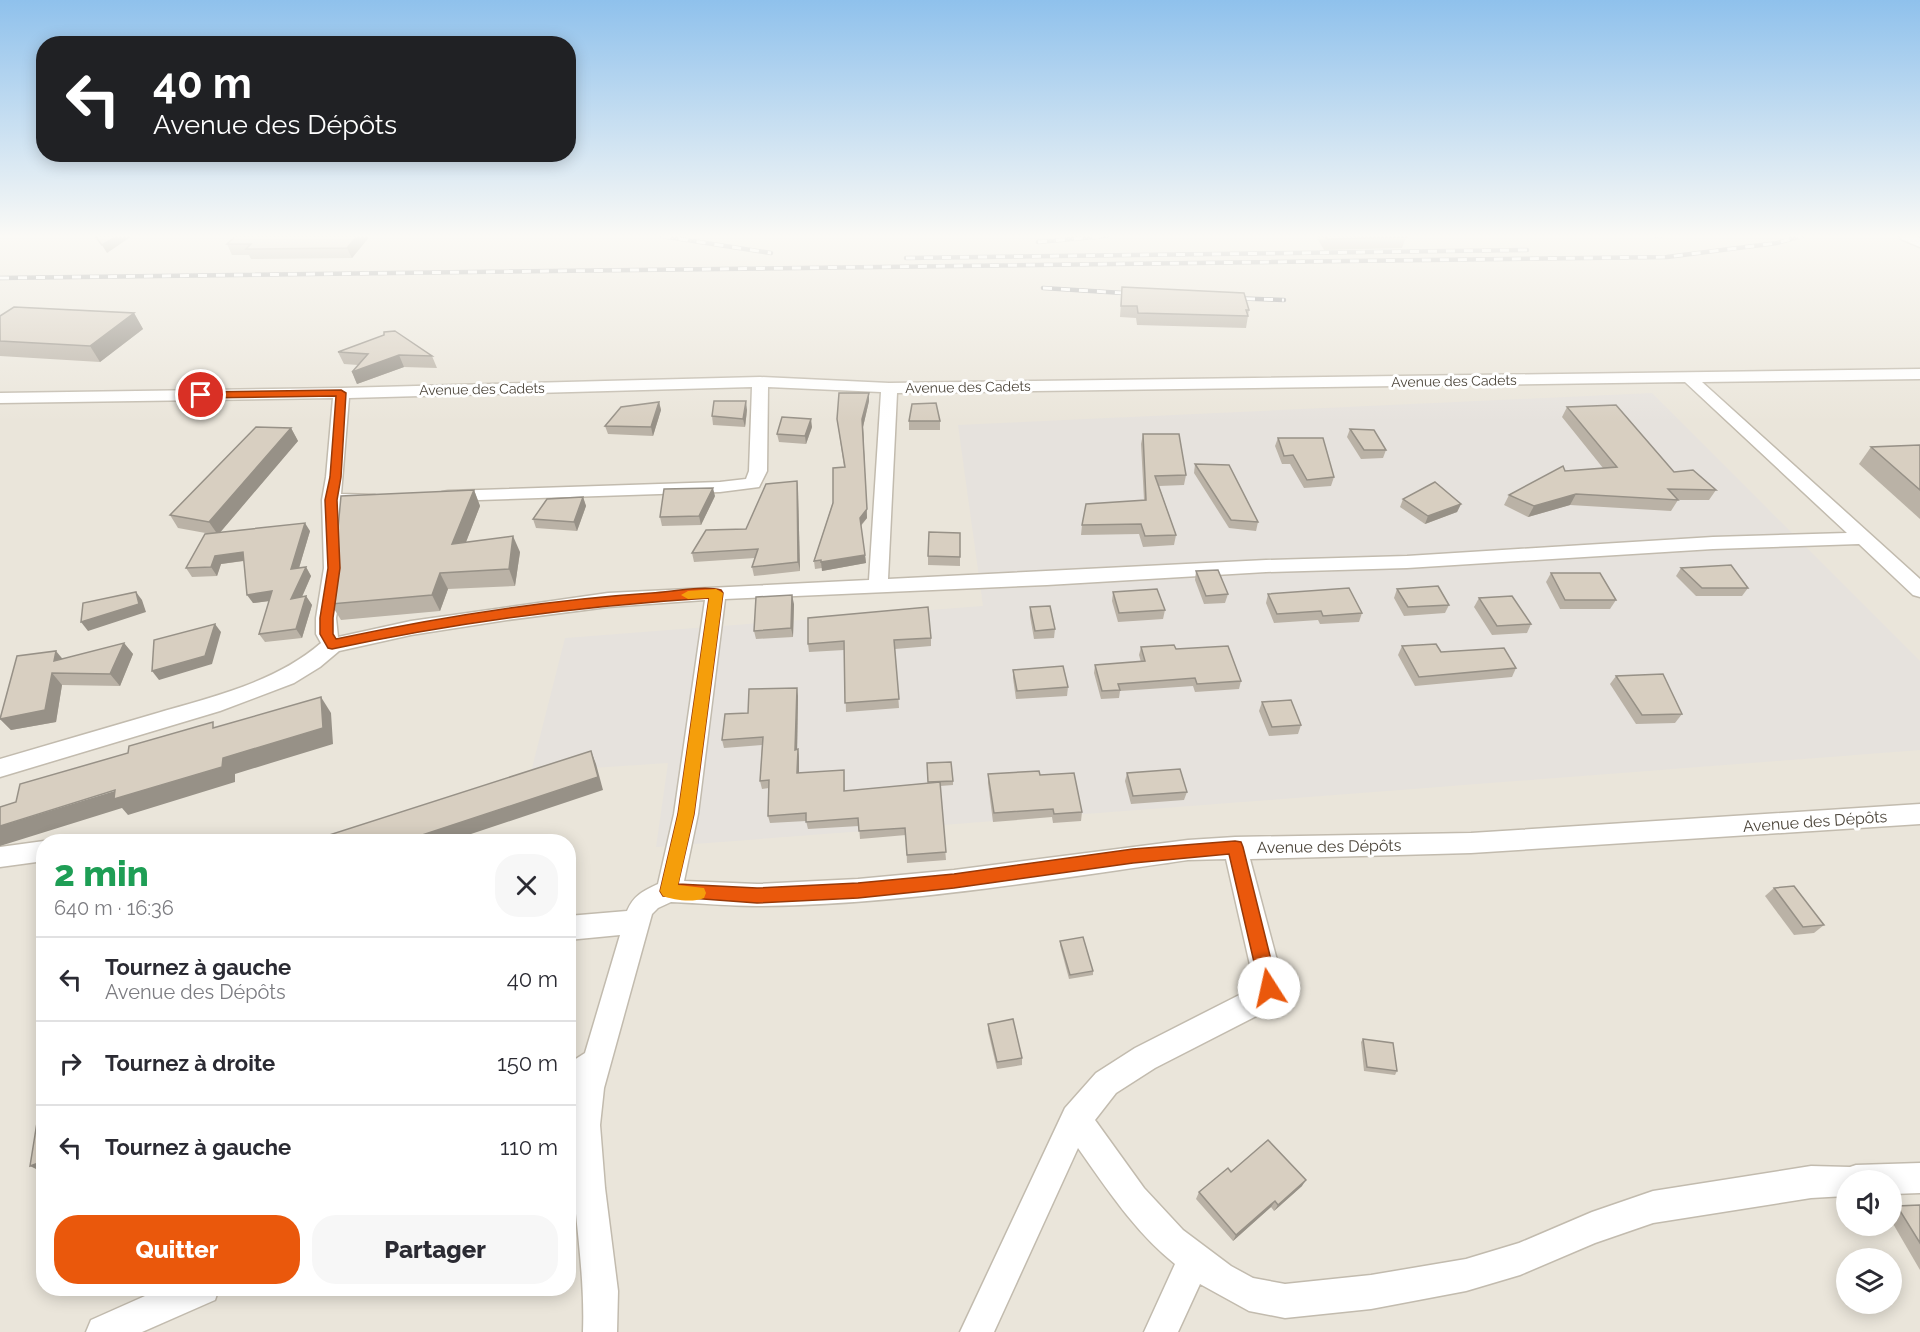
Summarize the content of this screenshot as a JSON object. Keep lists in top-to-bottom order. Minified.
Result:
{"streets":{"street":["Avenue des Cadets","Avenue des Dépôts"]},"page":{"turn":["40 m","Avenue des Dépôts"],"heading":["2 min","640 m · 16:36"],"list":[{"name":"Tournez à gauche","note":"Avenue des Dépôts","value":"40 m"},{"name":"Tournez à droite","value":"150 m"},{"name":"Tournez à gauche","value":"110 m"}],"buttons":["Quitter","Partager"]}}
